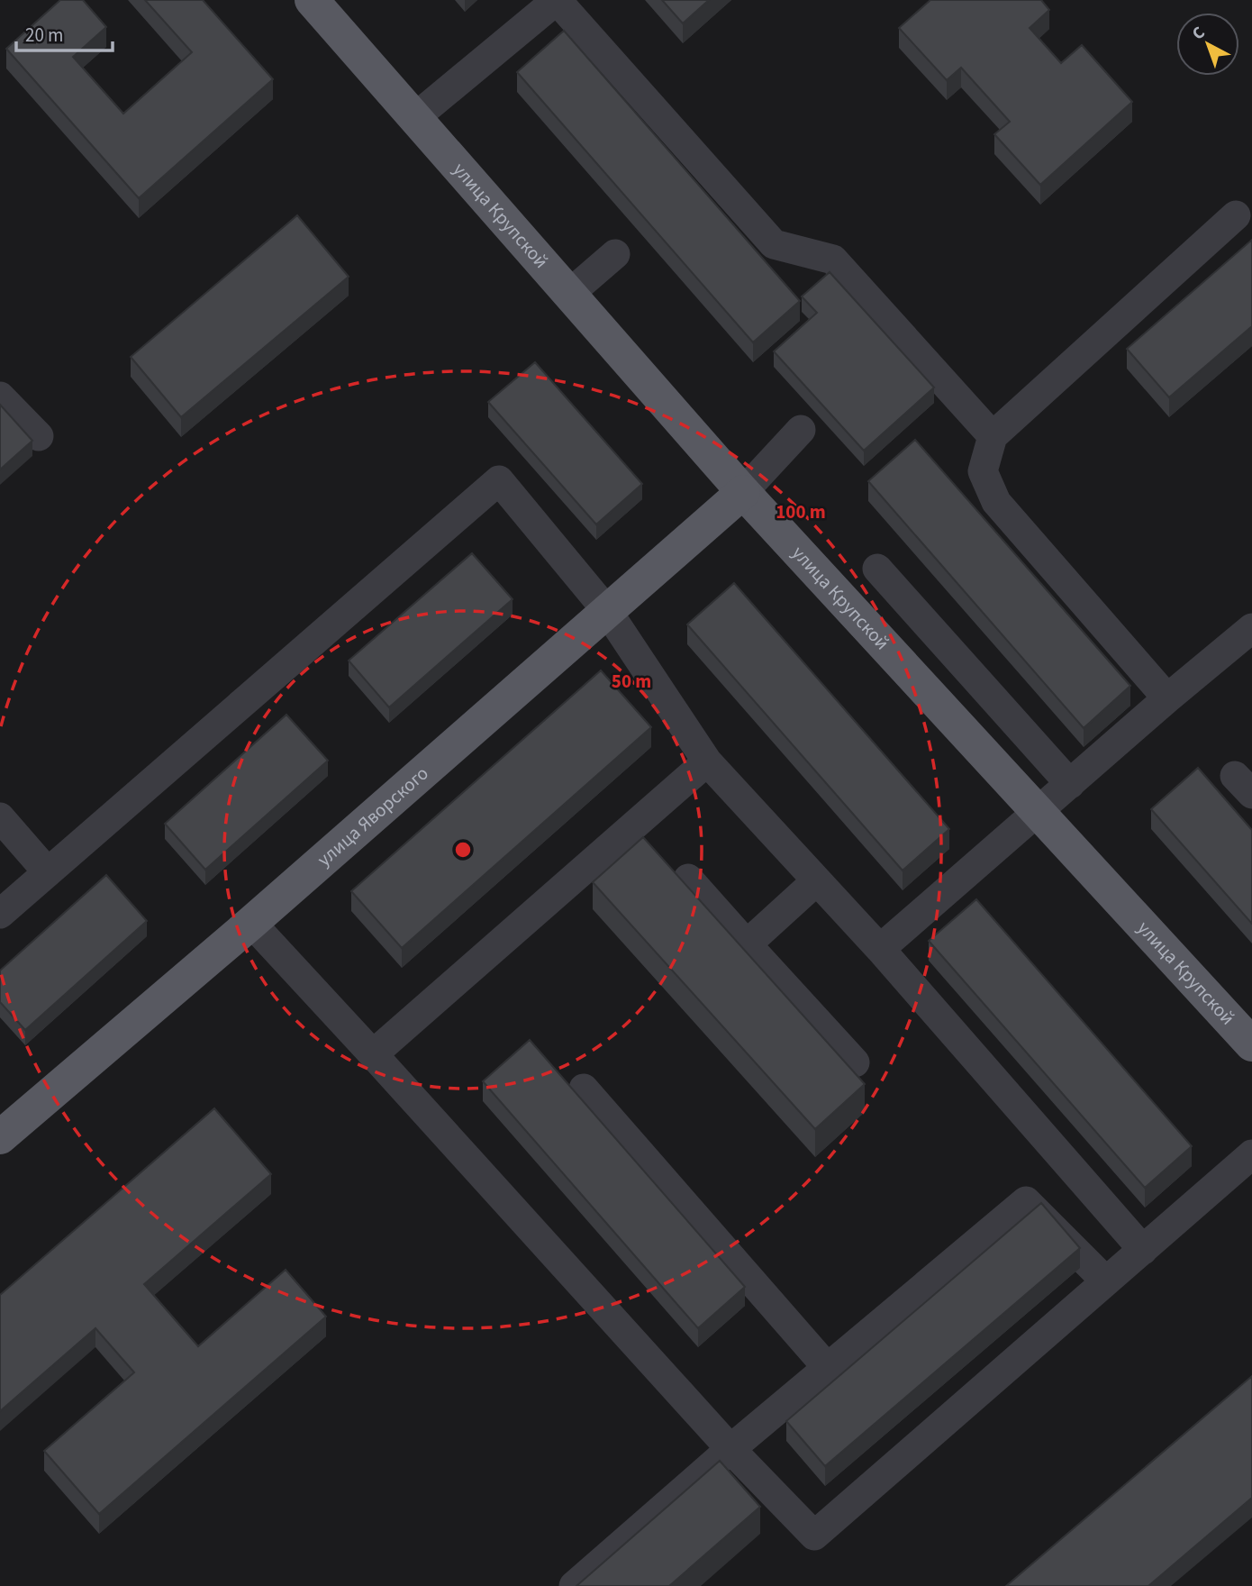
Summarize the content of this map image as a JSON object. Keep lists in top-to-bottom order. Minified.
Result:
{"streets":{"main road":["улица Крупской","улица Яворского"]},"crossings":[["улица Крупской","улица Яворского"]],"scale_bar":"20 m","north":"top left","rings":["100 m","50 m"]}
